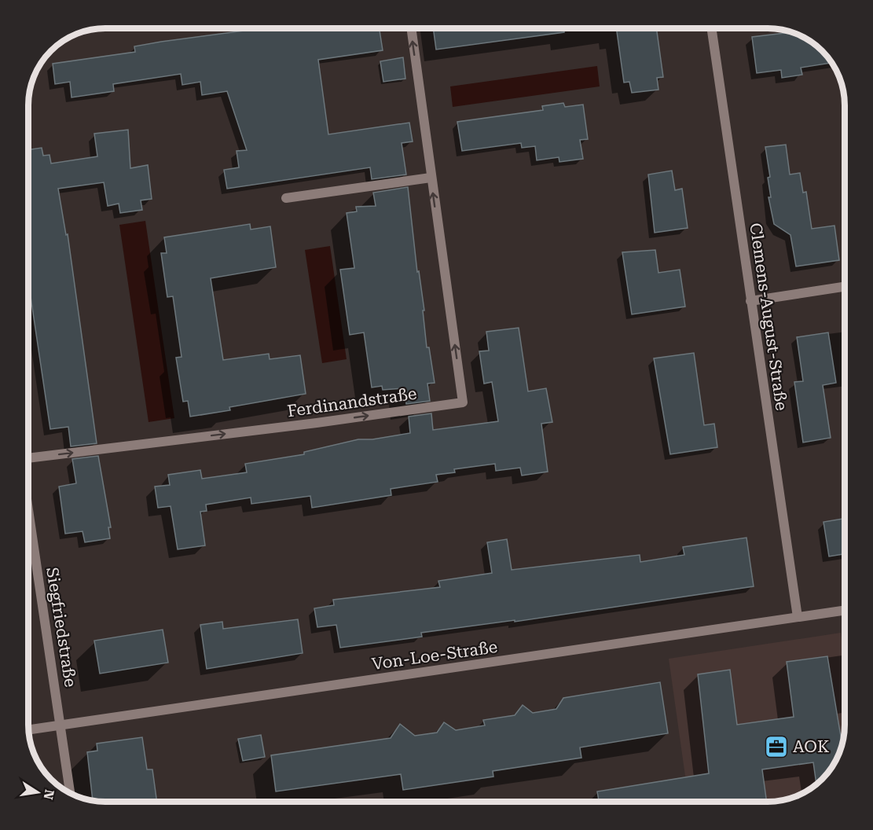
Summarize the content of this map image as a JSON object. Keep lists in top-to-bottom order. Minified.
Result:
{"streets":{"street":["Clemens-August-Straße","Ferdinandstraße","Siegfriedstraße","Von-Loe-Straße"]},"crossings":[["Clemens-August-Straße","Von-Loe-Straße"],["Siegfriedstraße","Von-Loe-Straße"]],"places":{"office":["AOK"]},"north":"right"}
